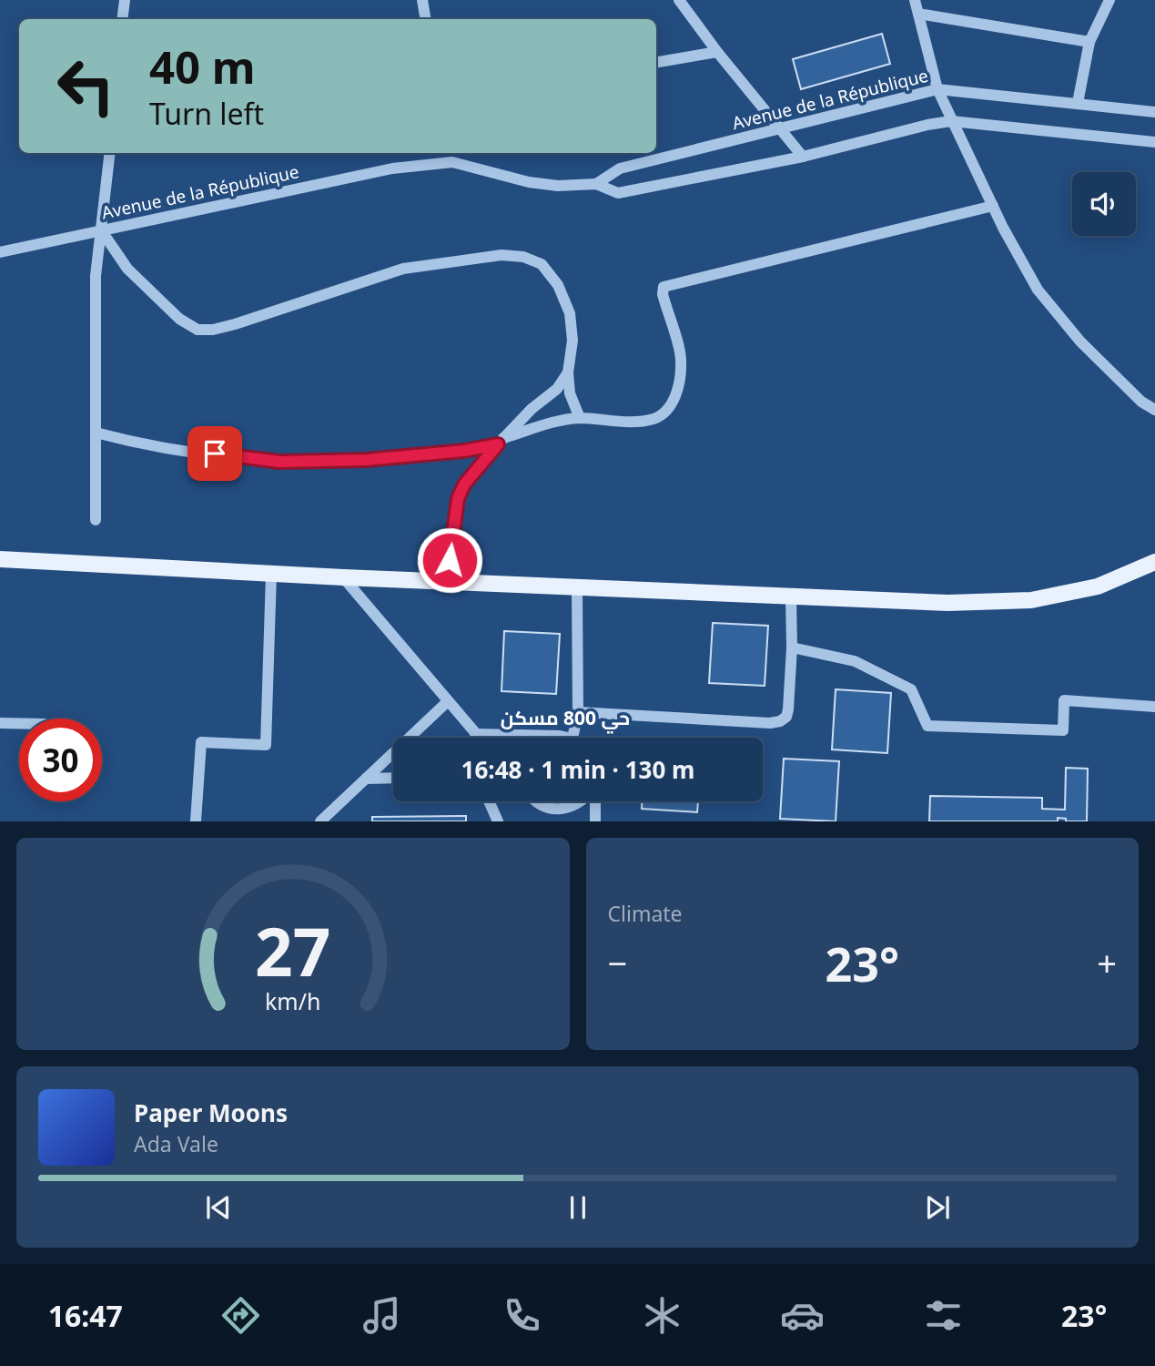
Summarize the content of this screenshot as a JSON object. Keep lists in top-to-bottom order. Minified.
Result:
{"streets":{"street":["Avenue de la République"]},"districts":["حي 800 مسكن"],"page":{"turn":["40 m","Turn left"],"limit":"30","trip":"16:48 · 1 min · 130 m","tile":"Climate","heat":["−","23°","+"],"song":["Paper Moons","Ada Vale"],"tabs":["16:47","23°"],"gauge":["27","km/h"]}}
